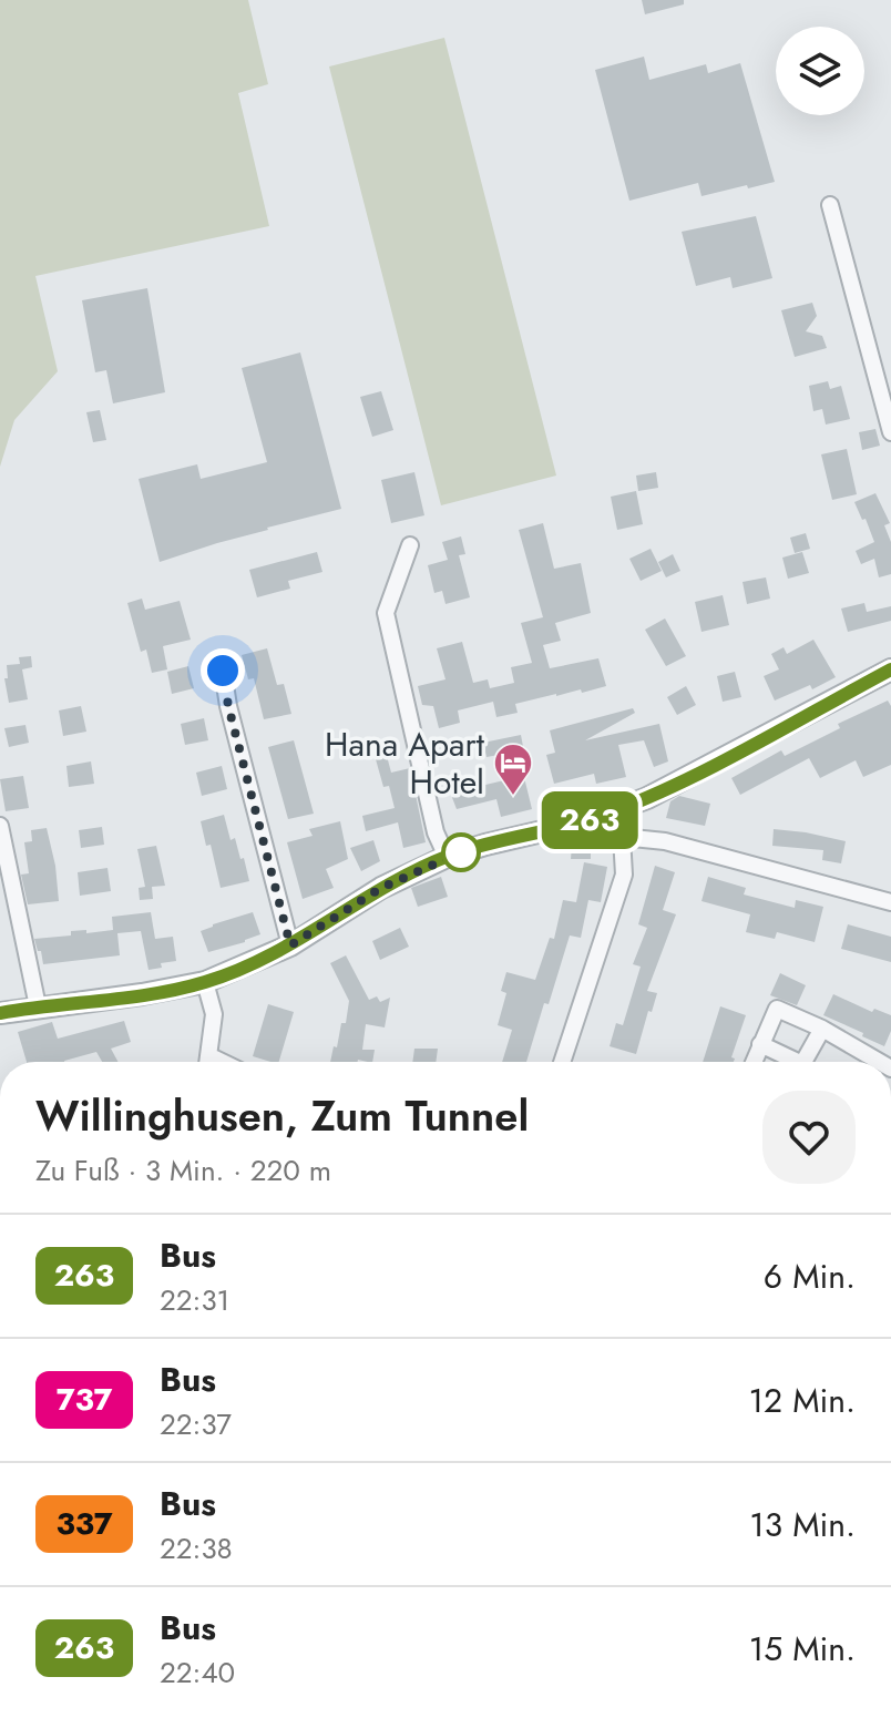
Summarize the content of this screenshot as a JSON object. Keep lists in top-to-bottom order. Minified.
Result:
{"places":{"hotel":["Hana Apart Hotel"]},"lines":["bus line 263"],"page":{"on_map":"263","heading":["Willinghusen, Zum Tunnel","Zu Fuß · 3 Min. · 220 m"],"list":[{"mark":"263","name":"Bus","note":"22:31","value":"6 Min."},{"mark":"737","name":"Bus","note":"22:37","value":"12 Min."},{"mark":"337","name":"Bus","note":"22:38","value":"13 Min."},{"mark":"263","name":"Bus","note":"22:40","value":"15 Min."}]}}
